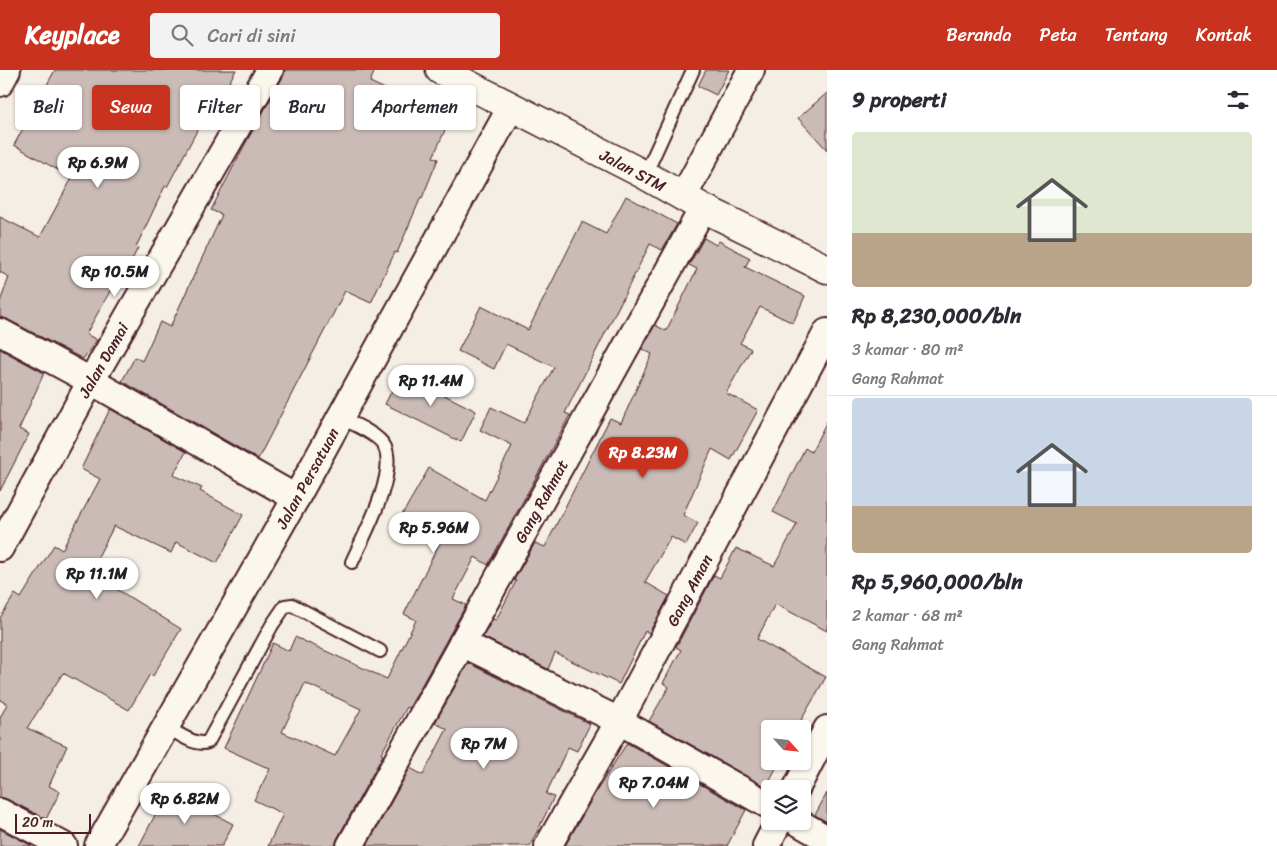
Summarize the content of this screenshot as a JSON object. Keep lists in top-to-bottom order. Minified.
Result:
{"streets":{"street":["Jalan STM","Jalan Damai","Jalan Persatuan","Gang Rahmat","Gang Aman"]},"crossings":[["Jalan STM","Jalan Persatuan"],["Jalan STM","Gang Rahmat"]],"scale_bar":"20 m","north":"bottom right","page":{"header":"Keyplace","search":"Cari di sini","nav":["Beranda","Peta","Tentang","Kontak"],"heading":"9 properti","chip":["Beli","Sewa","Filter","Baru","Apartemen"],"list":[{"name":"Rp 8,230,000/bln","note":"3 kamar · 80 m² · Gang Rahmat"},{"name":"Rp 5,960,000/bln","note":"2 kamar · 68 m² · Gang Rahmat"}],"price":["Rp 6.9M","Rp 10.5M","Rp 11.4M","Rp 8.23M","Rp 5.96M","Rp 11.1M","Rp 7M","Rp 7.04M","Rp 6.82M"],"scale":"20 m"}}
